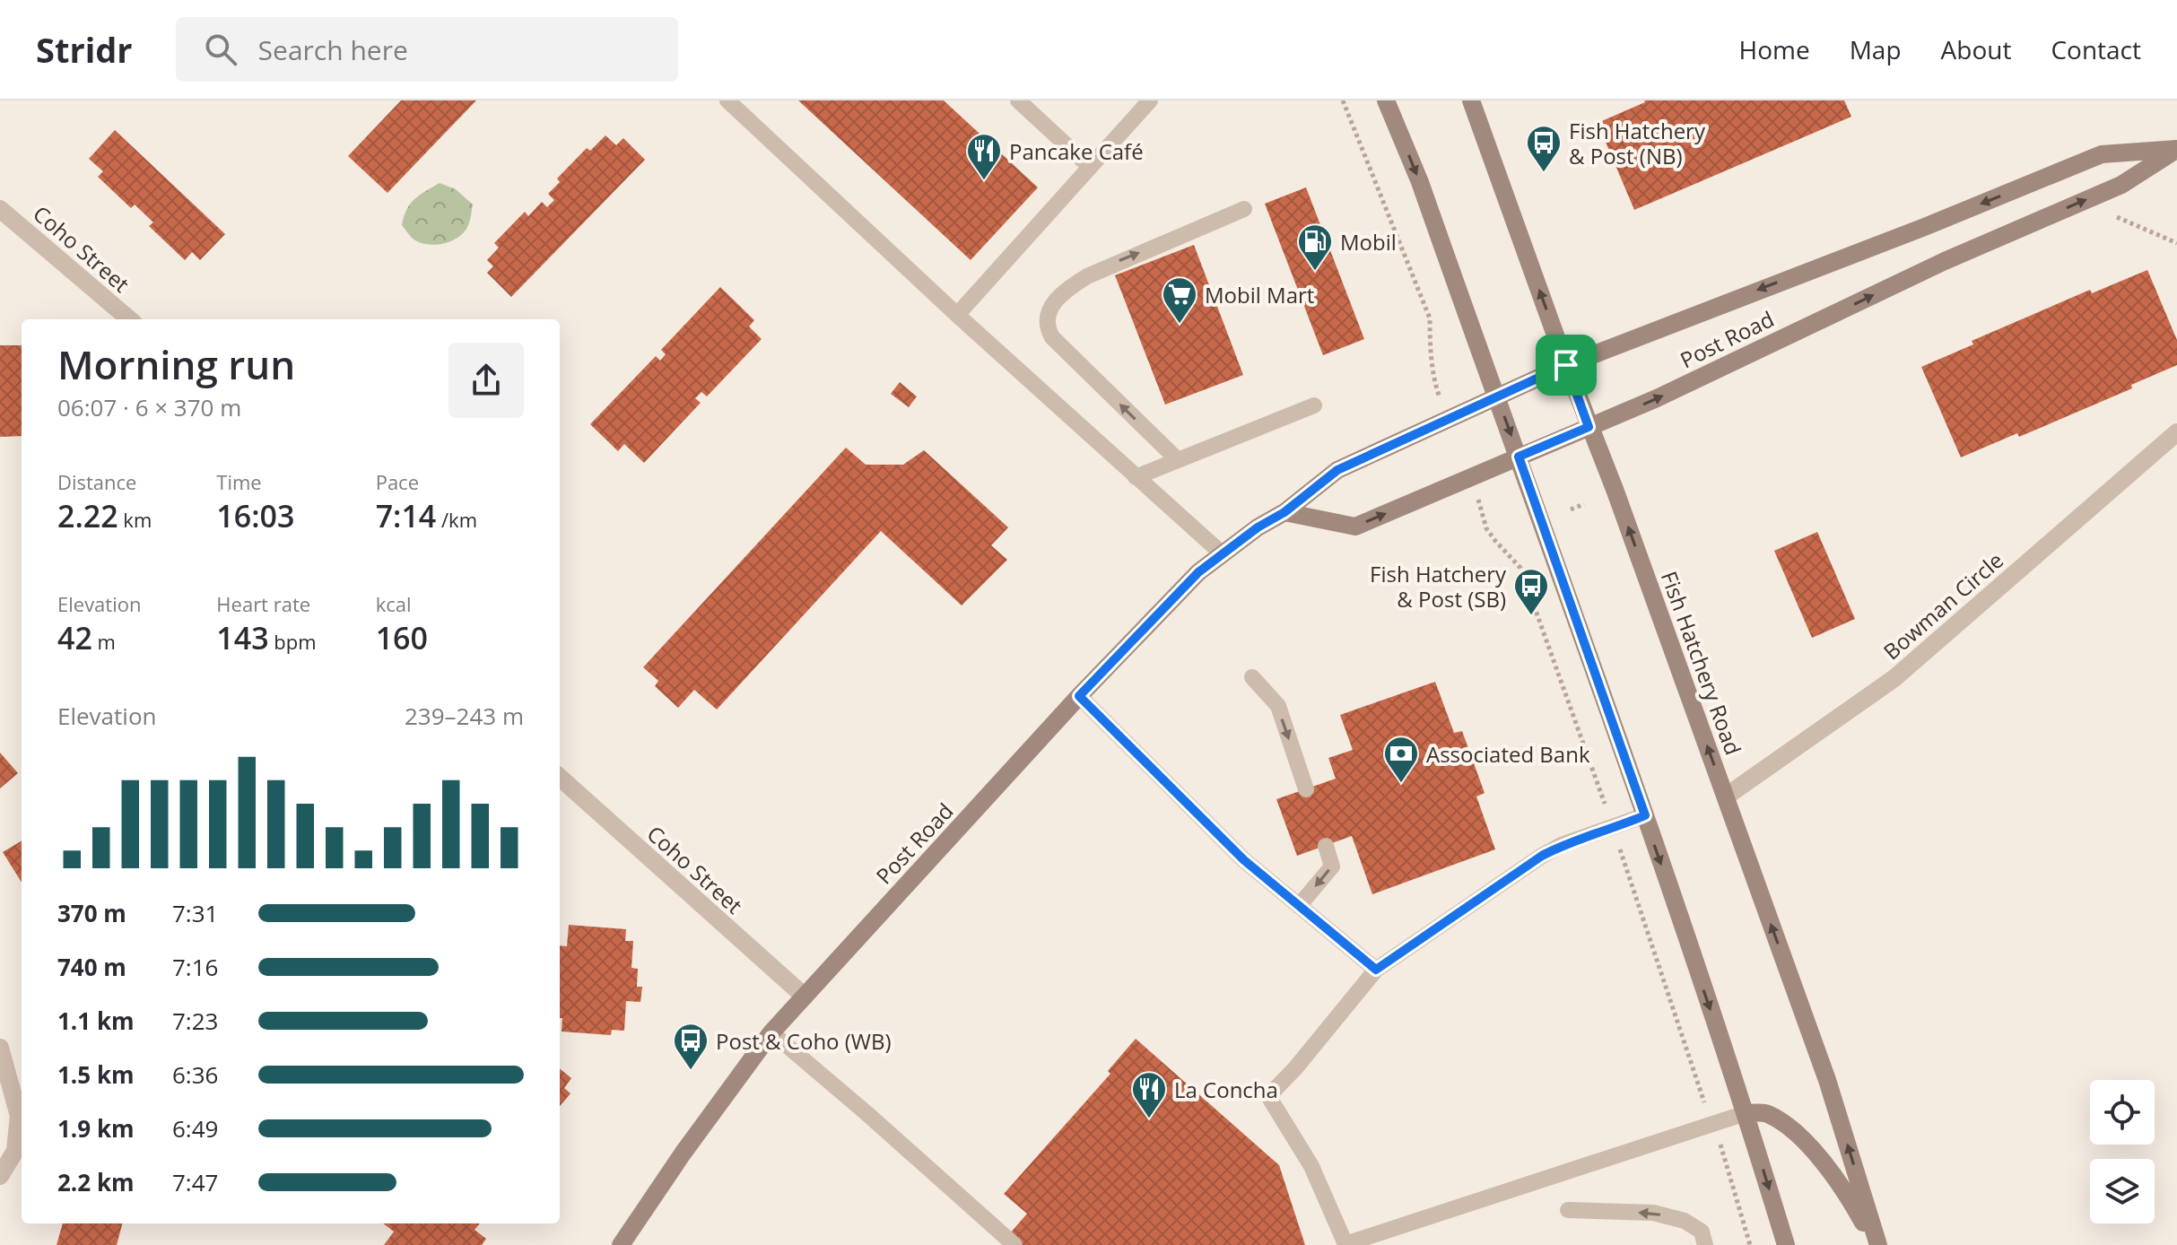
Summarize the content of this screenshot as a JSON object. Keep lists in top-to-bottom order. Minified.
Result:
{"streets":{"street":["Coho Street","Post Road","Bowman Circle","Fish Hatchery Road"]},"crossings":[["Coho Street","Post Road"],["Post Road","Fish Hatchery Road"],["Bowman Circle","Fish Hatchery Road"]],"places":{"bus stop":["Fish Hatchery & Post (NB)","Fish Hatchery & Post (SB)","Post & Coho (WB)"],"restaurant":["Pancake Café","La Concha"],"fuel station":["Mobil"],"supermarket":["Mobil Mart"],"bank":["Associated Bank"]},"page":{"header":"Stridr","search":"Search here","nav":["Home","Map","About","Contact"],"heading":["Morning run","06:07 · 6 × 370 m"],"stats":[["Distance","2.22 km"],["Time","16:03"],["Pace","7:14 /km"],["Elevation","42 m"],["Heart rate","143 bpm"],["kcal","160"]],"chart":["Elevation","239–243 m"],"list":[{"name":"370 m","note":"7:31"},{"name":"740 m","note":"7:16"},{"name":"1.1 km","note":"7:23"},{"name":"1.5 km","note":"6:36"},{"name":"1.9 km","note":"6:49"},{"name":"2.2 km","note":"7:47"}]}}
